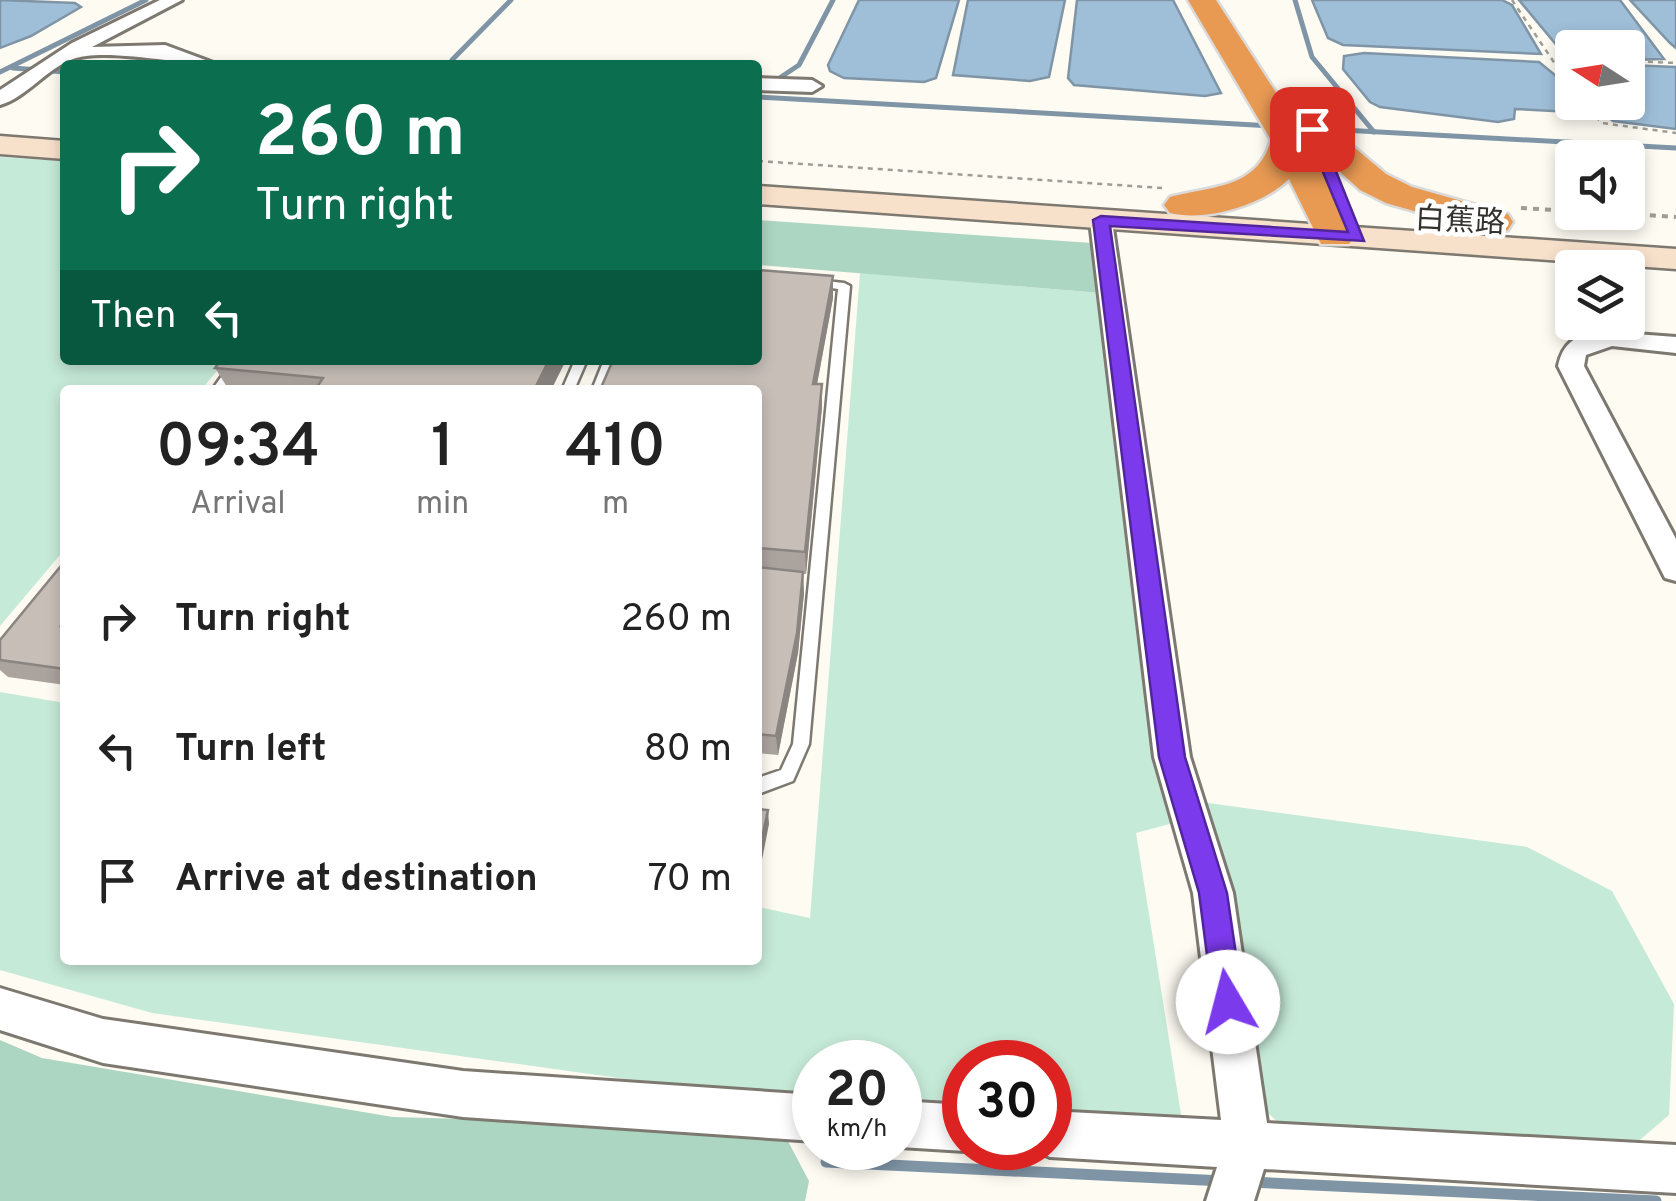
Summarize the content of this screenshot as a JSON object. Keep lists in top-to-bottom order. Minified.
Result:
{"streets":{"main road":["白蕉路"]},"north":"left","page":{"turn":["260 m","Turn right"],"then":"Then","eta":["09:34","Arrival","1","min","410","m"],"list":[{"name":"Turn right","value":"260 m"},{"name":"Turn left","value":"80 m"},{"name":"Arrive at destination","value":"70 m"}],"speed":"20 km/h","limit":"30"}}
